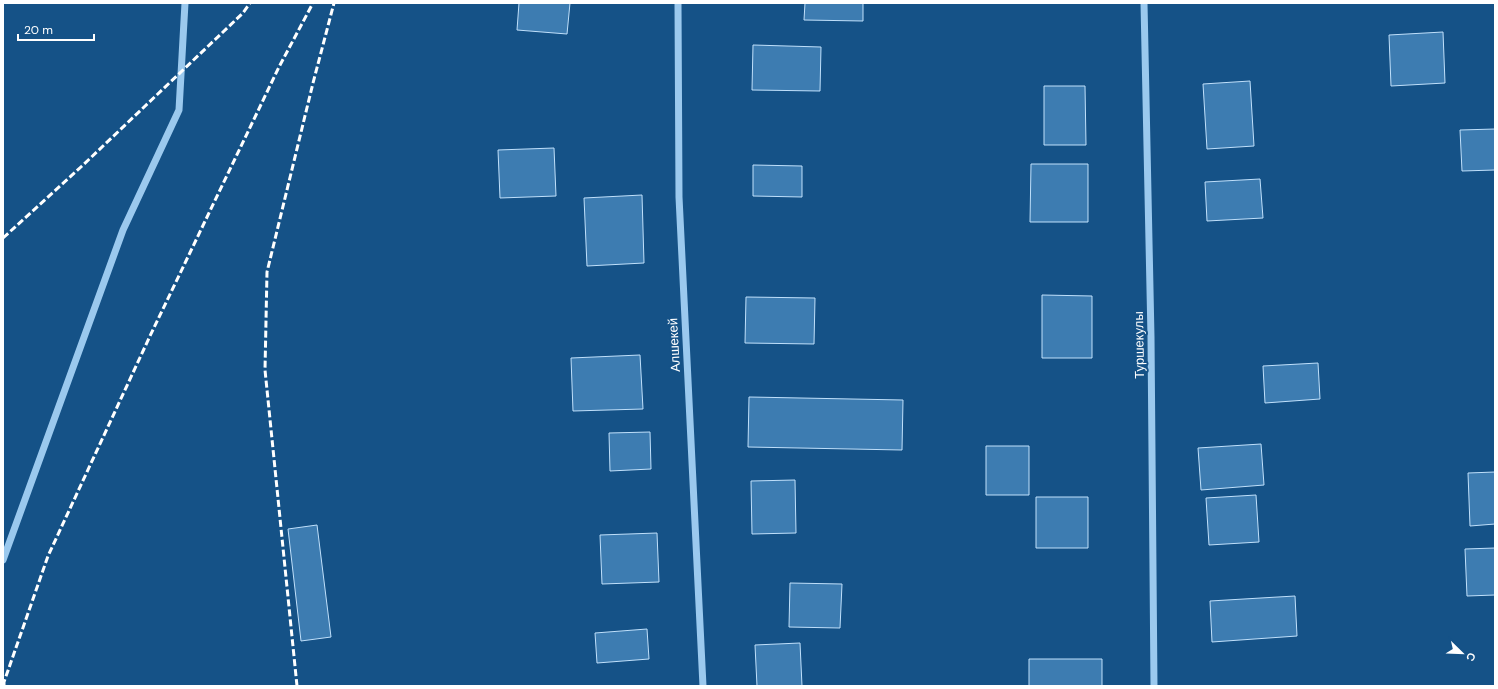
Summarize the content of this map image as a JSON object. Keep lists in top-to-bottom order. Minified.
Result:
{"streets":{"street":["Алшекей","Туршекулы"]},"scale_bar":"20 m","north":"bottom right"}
